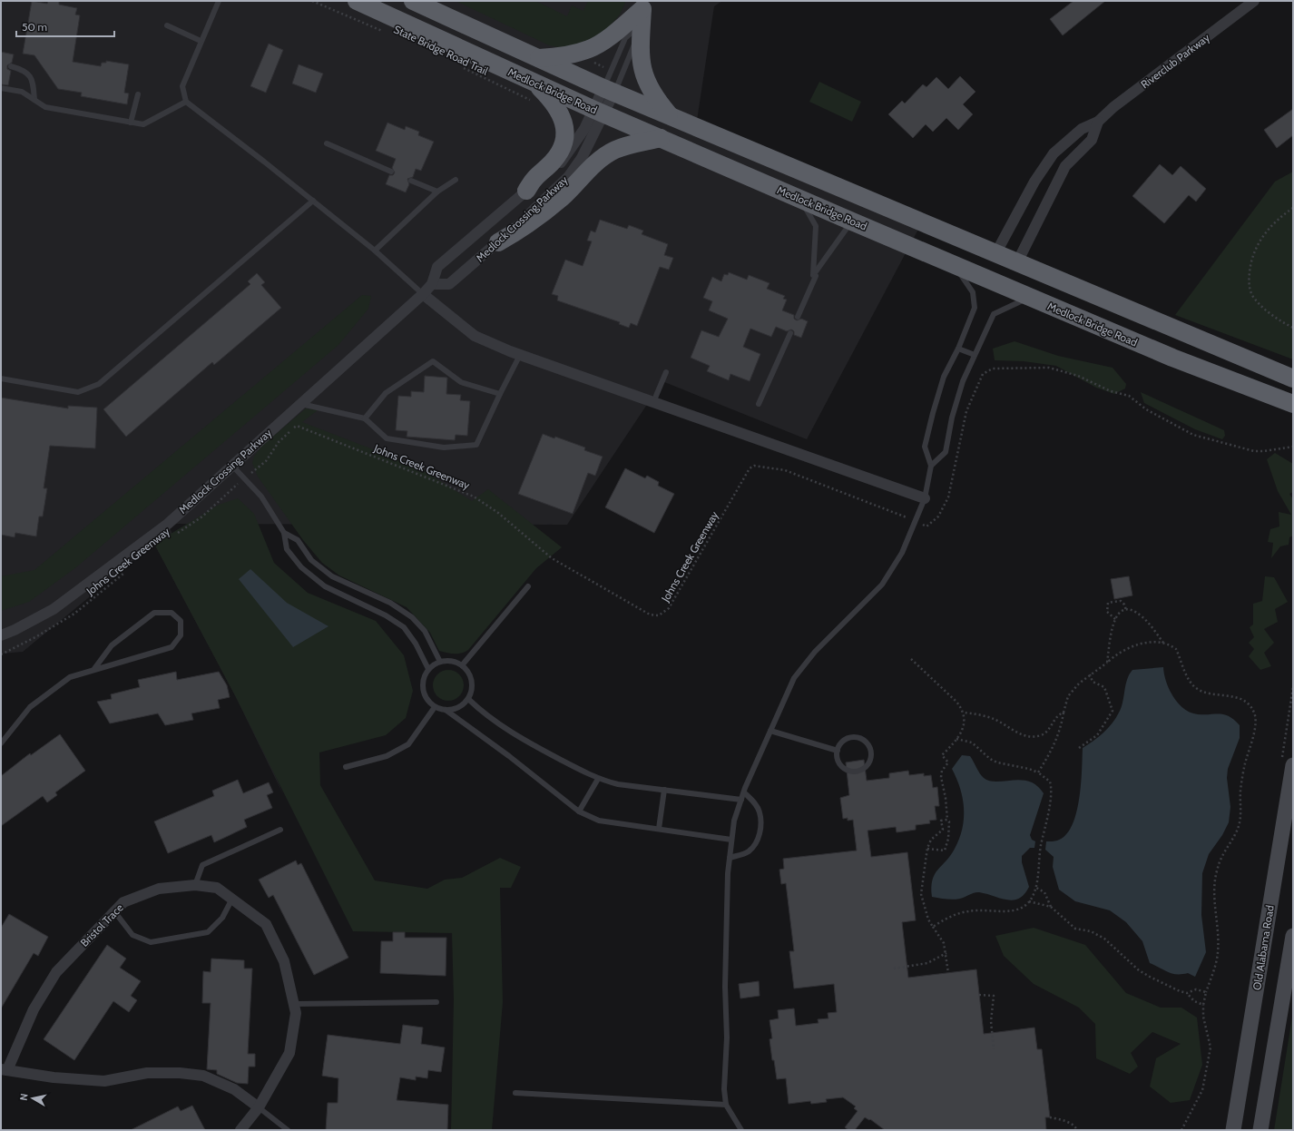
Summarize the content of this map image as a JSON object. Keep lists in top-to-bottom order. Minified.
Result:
{"streets":{"highway":["Medlock Bridge Road"],"main road":["Old Alabama Road"],"street":["Riverclub Parkway","Medlock Crossing Parkway","Bristol Trace"],"path":["State Bridge Road Trail","Johns Creek Greenway"]},"crossings":[["Medlock Bridge Road","Medlock Crossing Parkway"]],"scale_bar":"50 m","north":"left"}
